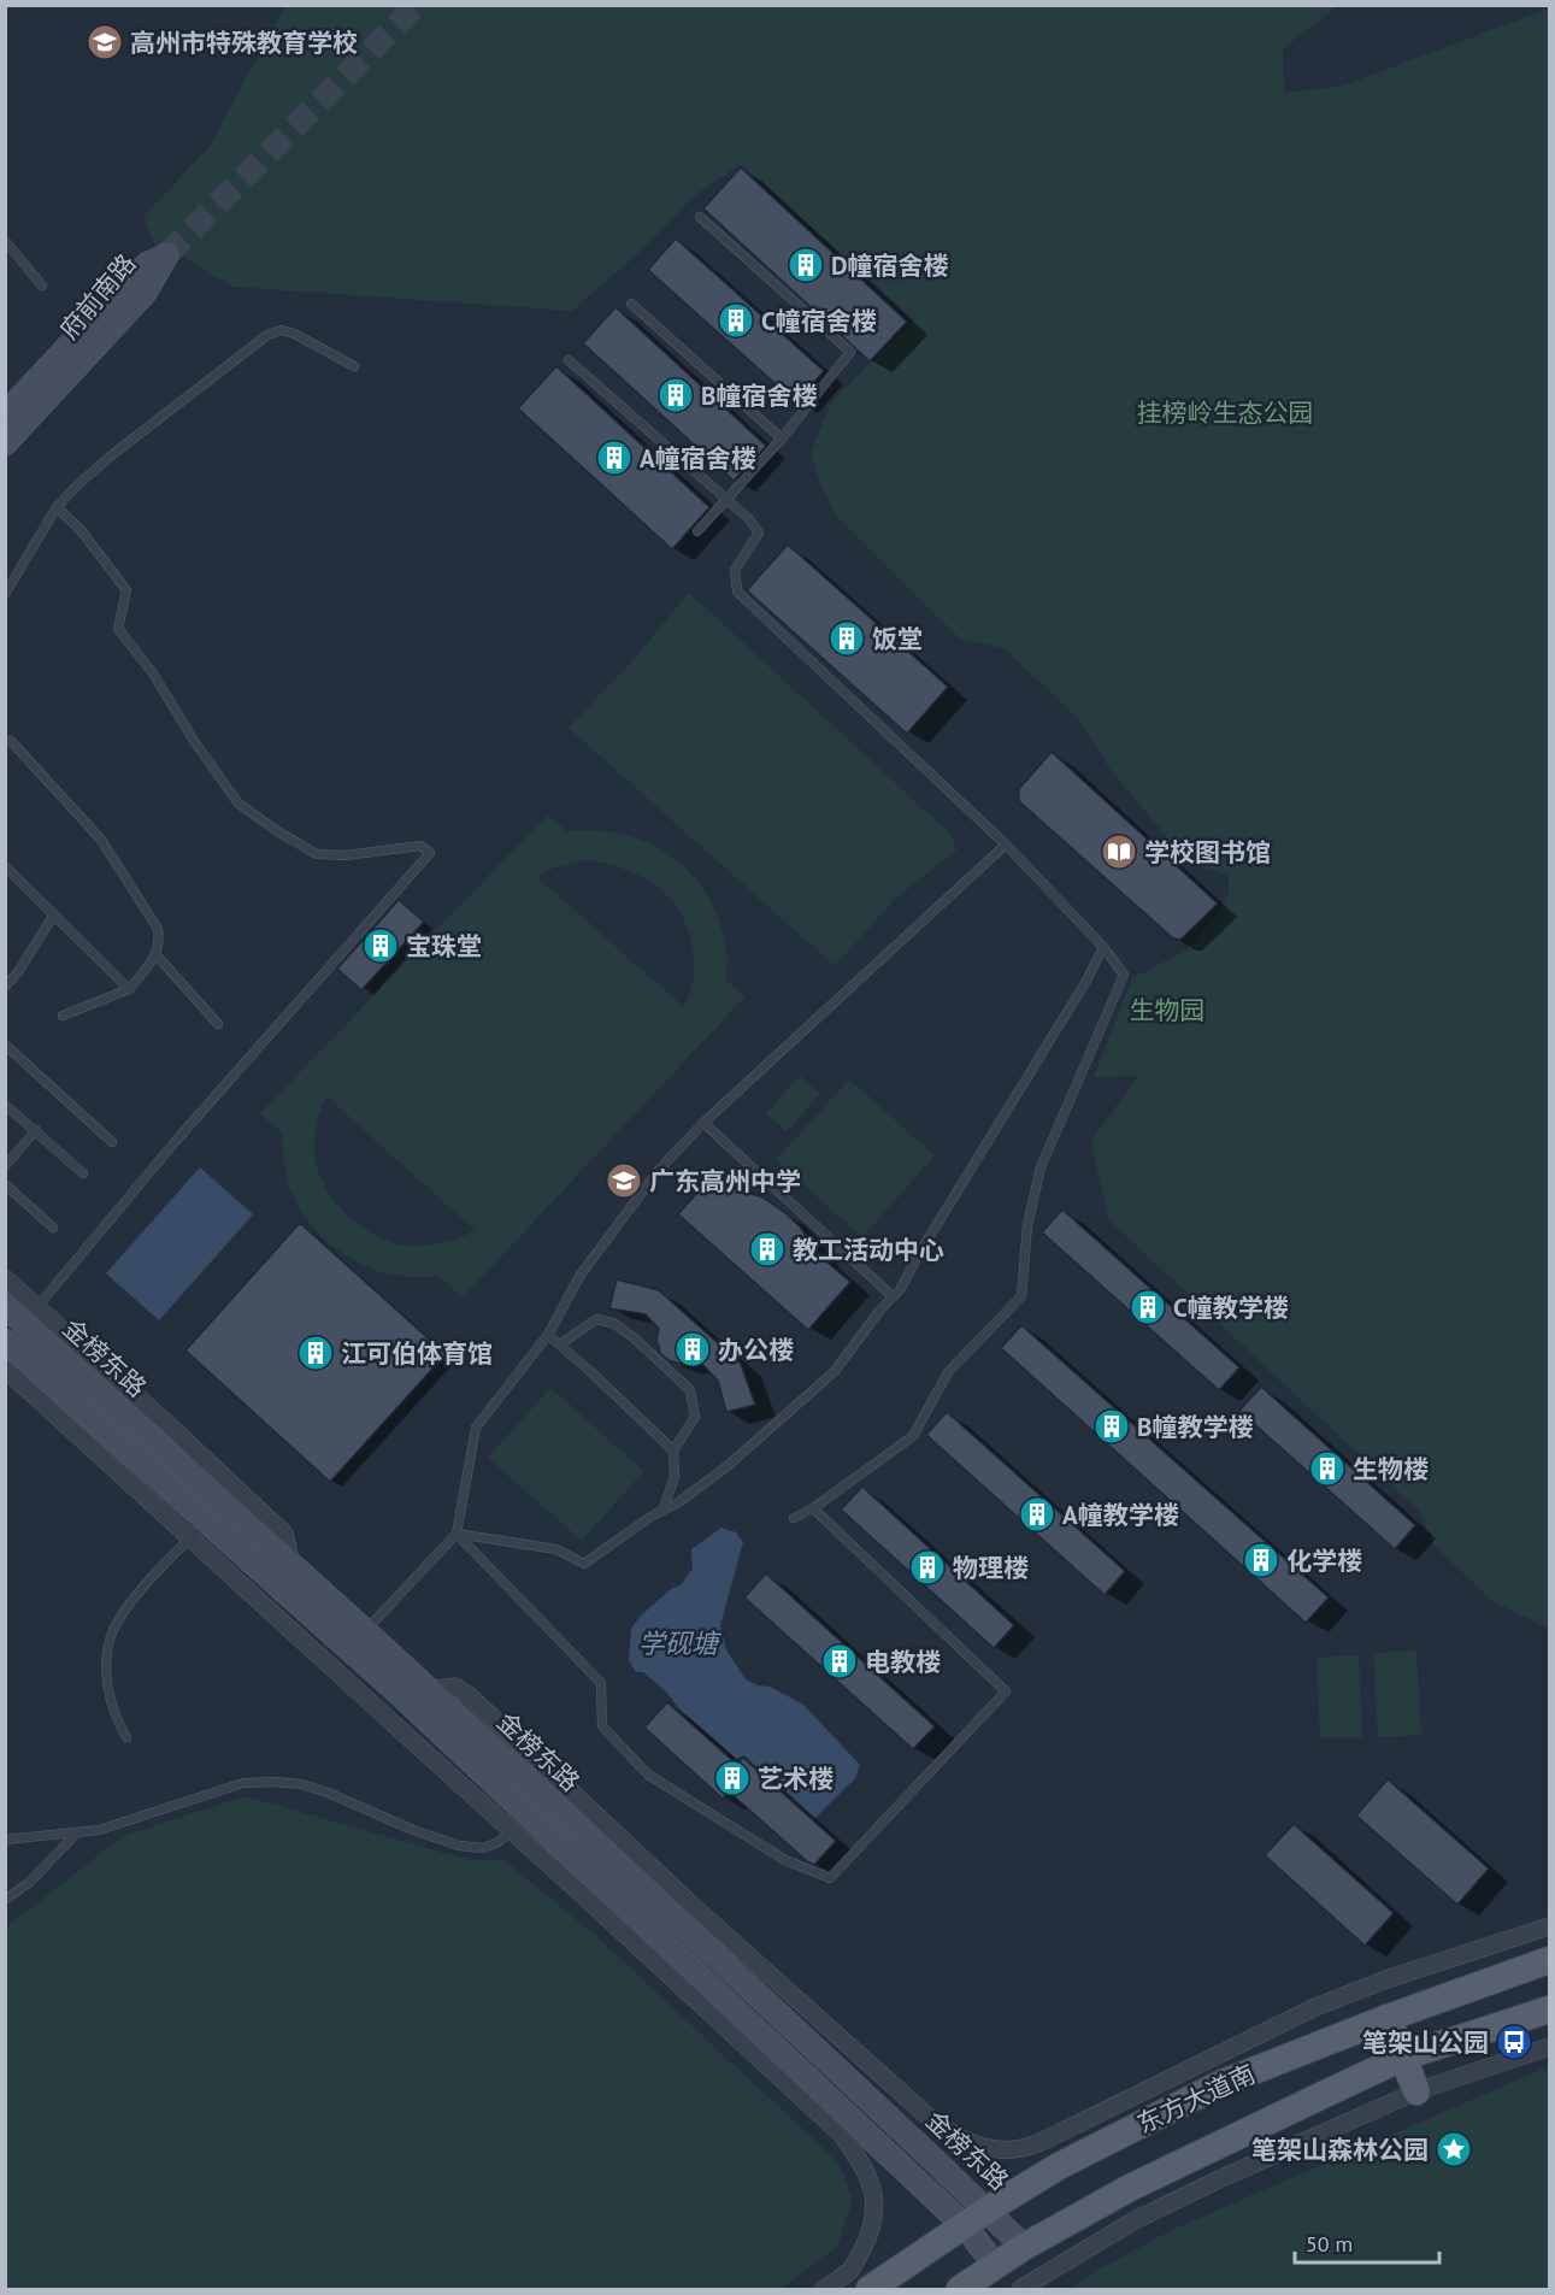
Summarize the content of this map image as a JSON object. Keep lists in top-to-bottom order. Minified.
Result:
{"streets":{"main road":["东方大道南"],"street":["府前南路","金榜东路"]},"crossings":[["金榜东路","东方大道南"]],"water":["学砚塘"],"parks":["挂榜岭生态公园","生物园"],"places":{"school or university":["高州市特殊教育学校","广东高州中学"],"building":["D幢宿舍楼","C幢宿舍楼","B幢宿舍楼","A幢宿舍楼","饭堂","宝珠堂","教工活动中心","C幢教学楼","办公楼","江可伯体育馆","B幢教学楼","生物楼","A幢教学楼","化学楼","物理楼","电教楼","艺术楼"],"library":["学校图书馆"],"bus stop":["笔架山公园"],"place":["笔架山森林公园"]},"scale_bar":"50 m"}
